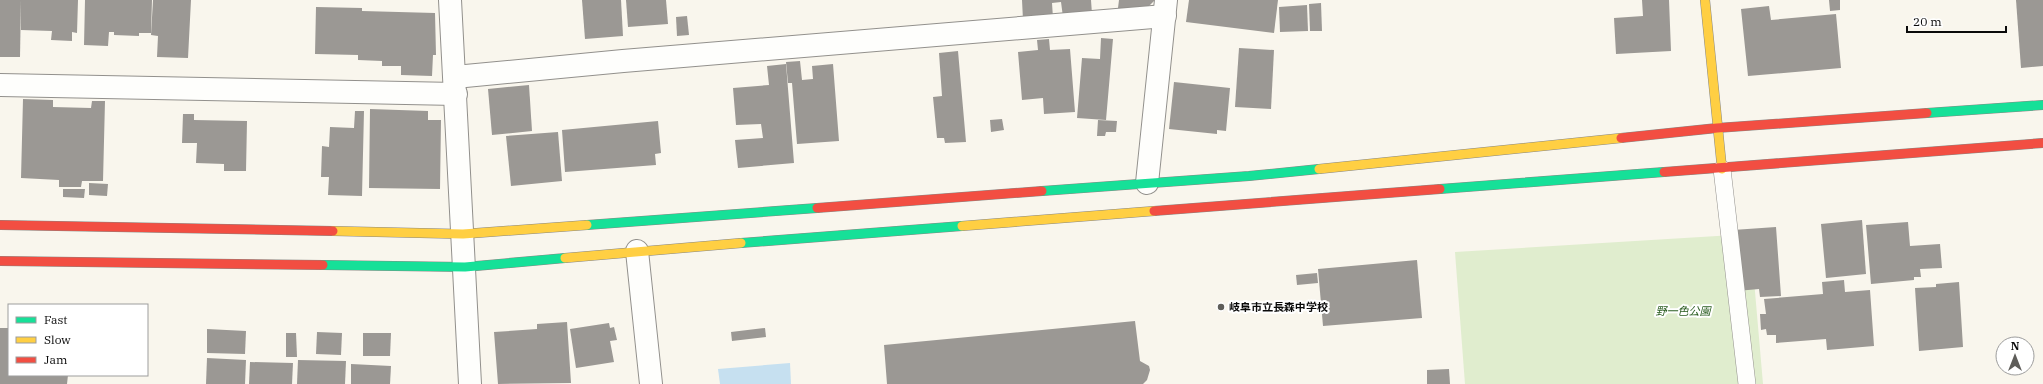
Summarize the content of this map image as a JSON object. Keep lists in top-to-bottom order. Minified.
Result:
{"parks":["野一色公園"],"places":["岐阜市立長森中学校"],"legend":["Fast","Slow","Jam"],"scale_bar":"20 m","north":"top"}
